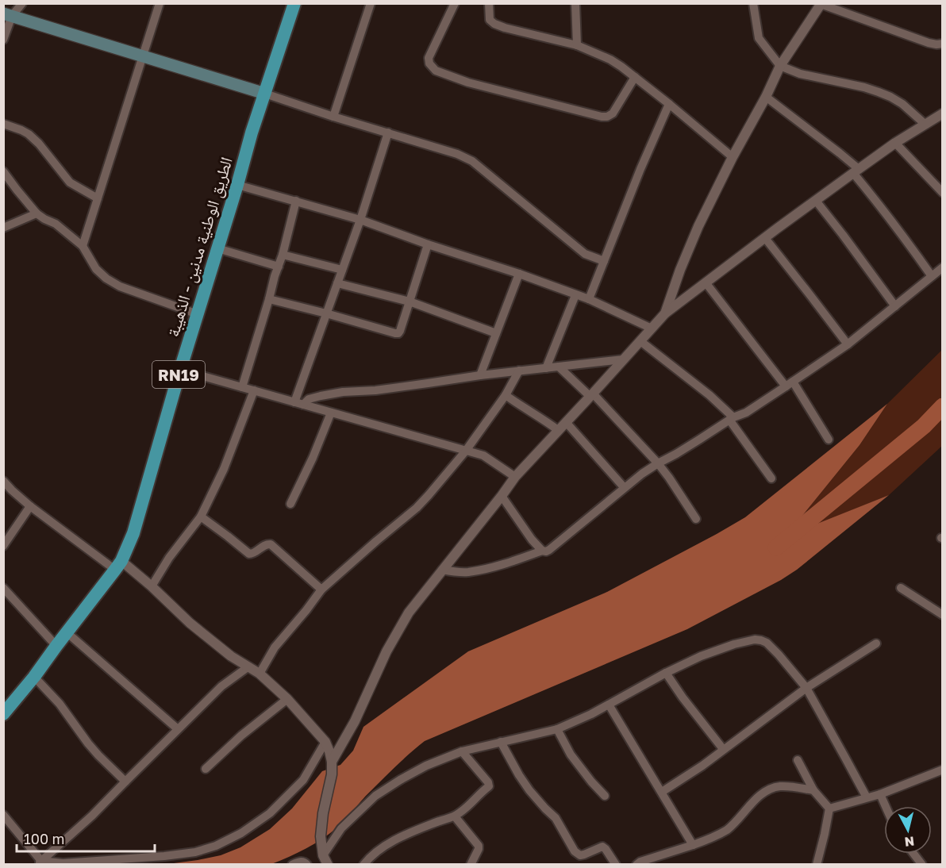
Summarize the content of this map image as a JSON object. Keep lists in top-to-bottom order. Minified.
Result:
{"streets":{"main road":["الطريق الوطنية مدنين - الذهيبة","RN19"]},"scale_bar":"100 m","north":"bottom"}
